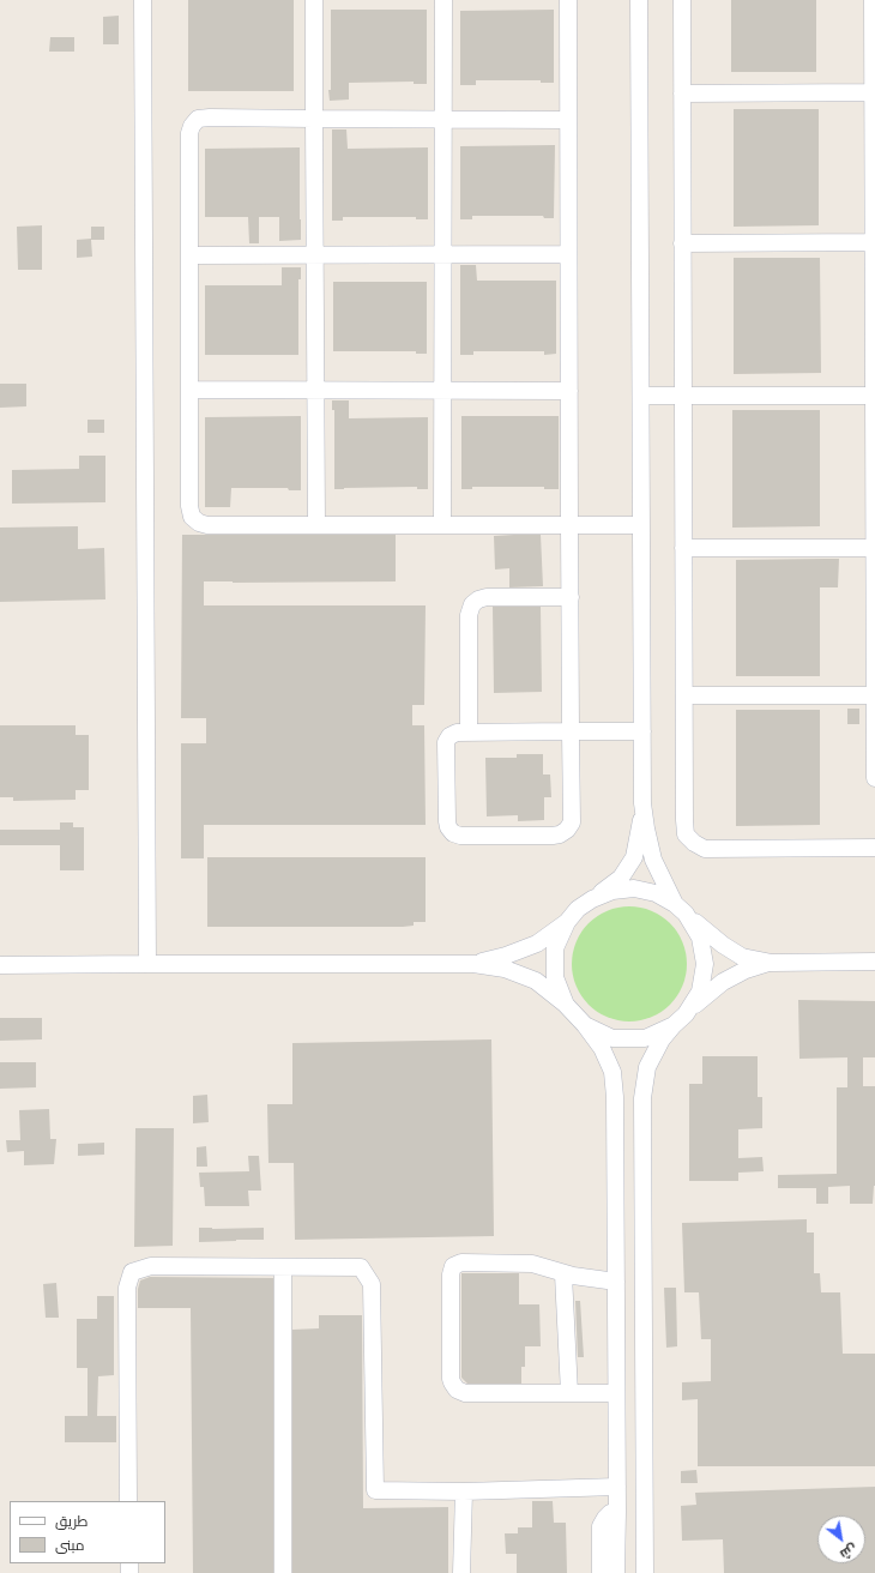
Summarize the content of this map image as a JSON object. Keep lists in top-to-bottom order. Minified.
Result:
{"legend":["طريق","مبنى"],"north":"bottom right"}
